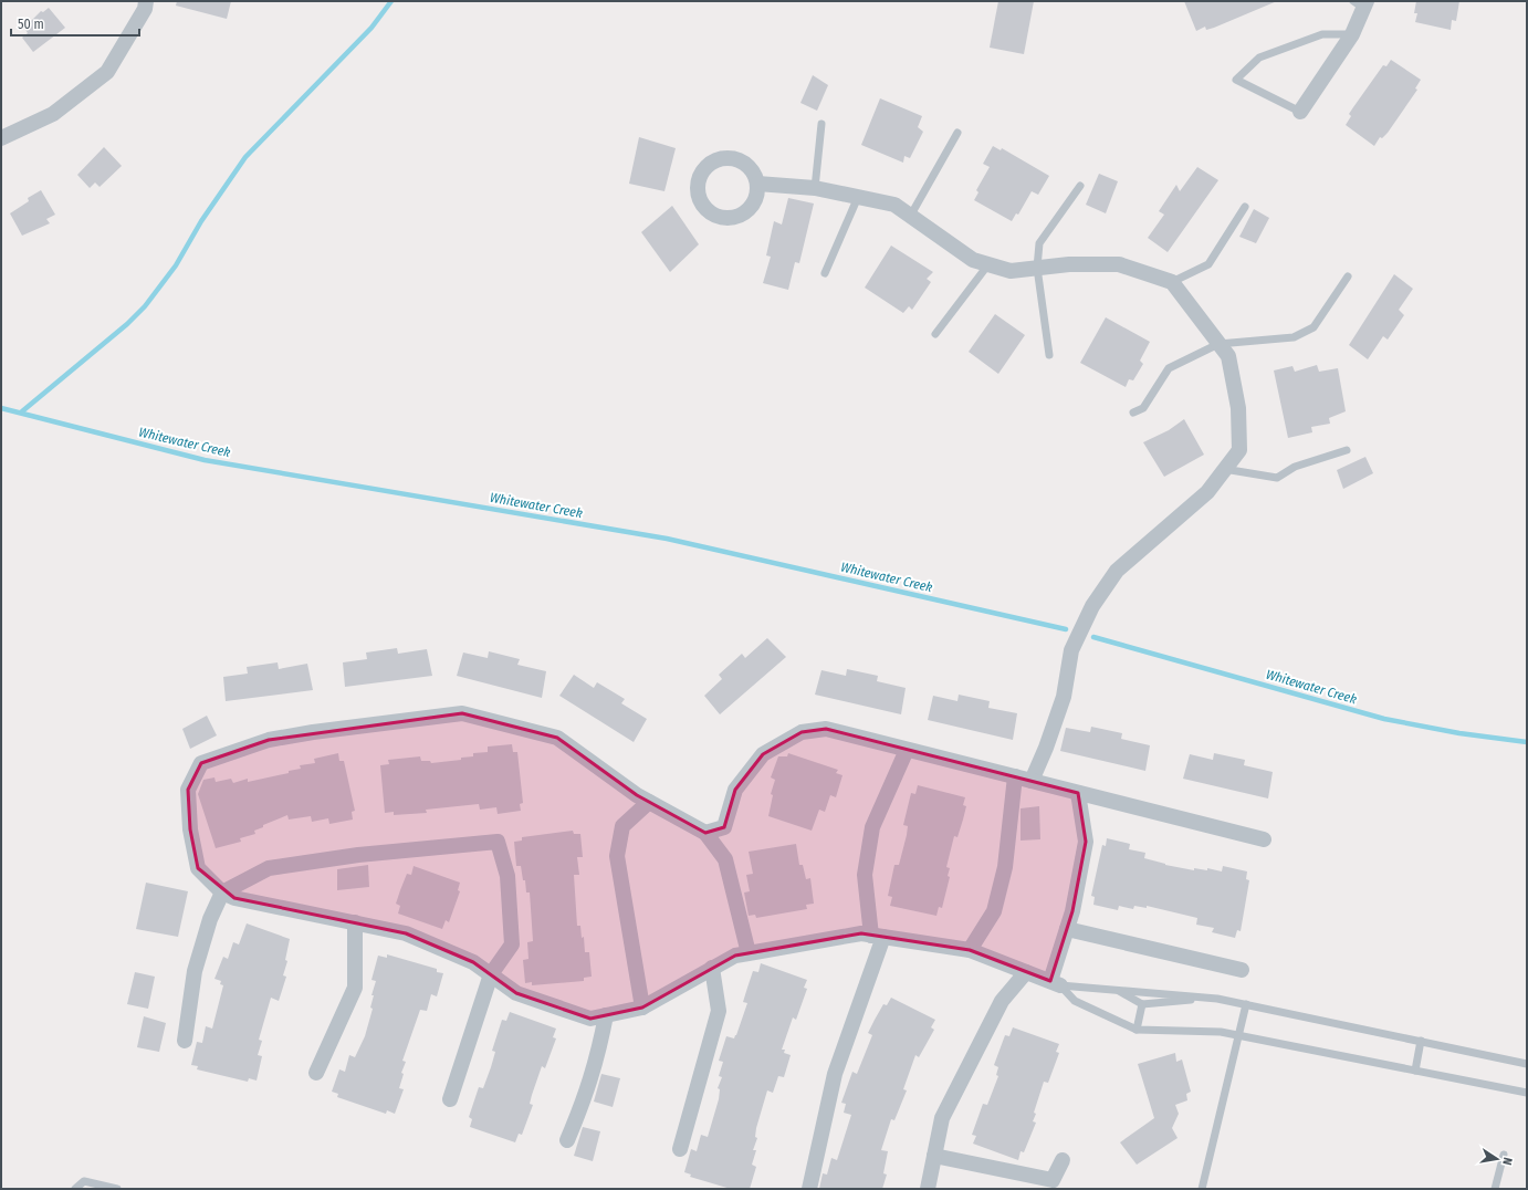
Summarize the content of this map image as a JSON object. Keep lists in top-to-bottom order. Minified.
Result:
{"water":["Whitewater Creek"],"scale_bar":"50 m","north":"right"}
